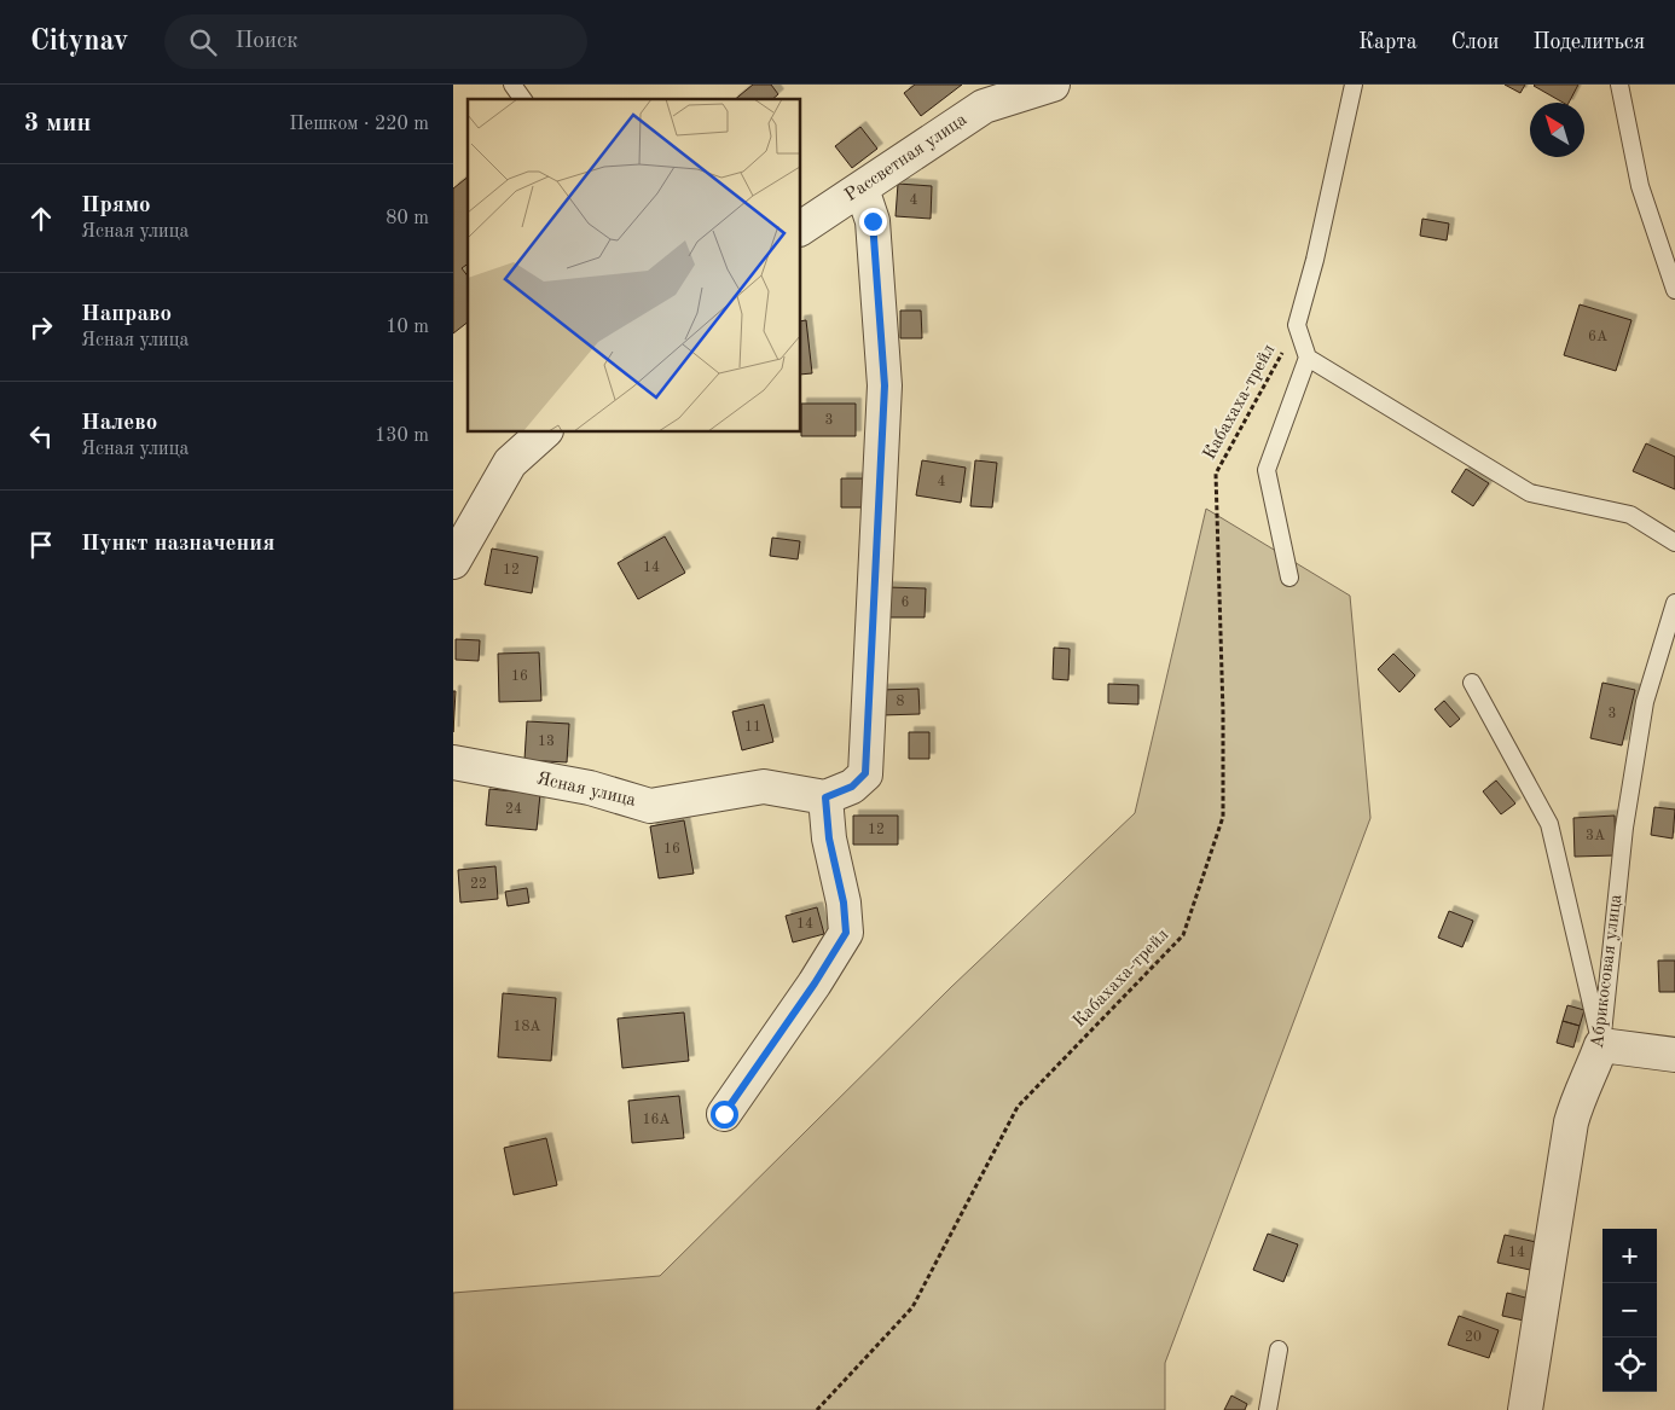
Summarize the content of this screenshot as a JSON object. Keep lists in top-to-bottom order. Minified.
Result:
{"streets":{"street":["Рассветная улица","Ясная улица","Абрикосовая улица"],"path":["Кабахаха-трейл"]},"house_numbers":["4","6А","3","4","14","12","6","16","8","3","11","13","24","12","3А","16","22","14","18А","16А","14","20"],"north":"top left","page":{"header":"Citynav","search":"Поиск","nav":["Карта","Слои","Поделиться"],"heading":["3 мин","Пешком · 220 m"],"list":[["Прямо","Ясная улица","80 m"],["Направо","Ясная улица","10 m"],["Налево","Ясная улица","130 m"],"Пункт назначения"],"map_buttons":["+","−"]}}
